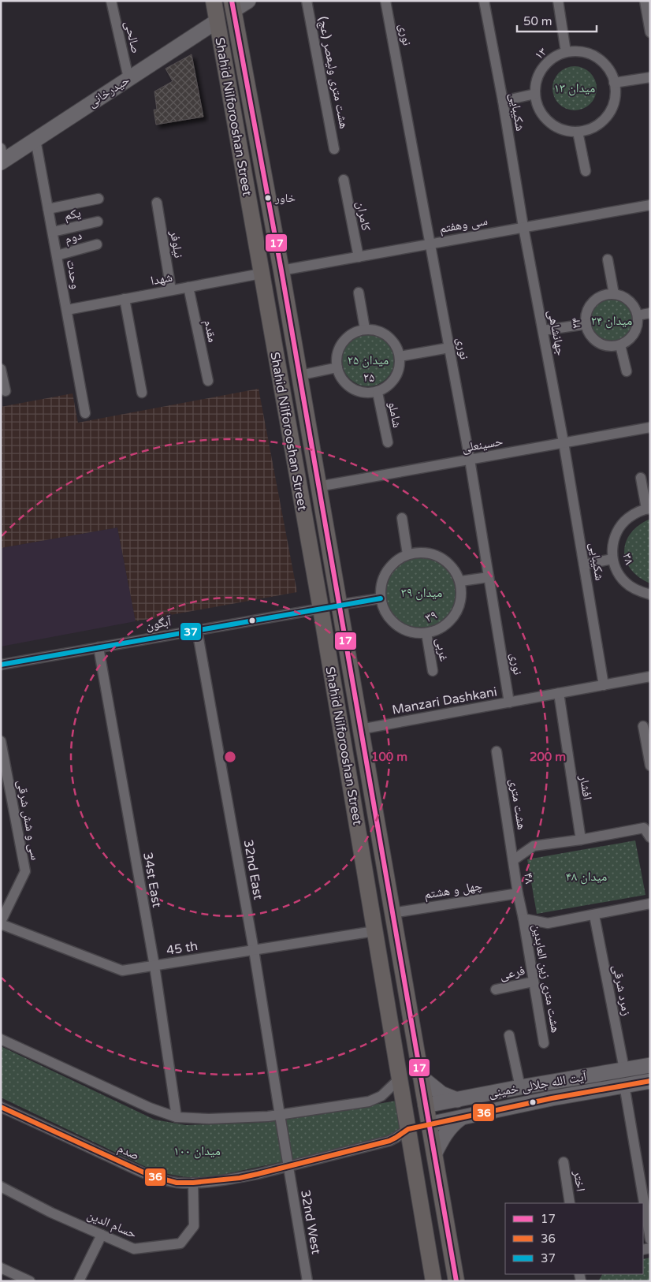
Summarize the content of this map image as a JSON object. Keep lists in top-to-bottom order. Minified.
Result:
{"streets":{"main road":["حیدرخانی","Shahid Nilforooshan Street","آيت الله جلالى خمينى"],"street":["نوری","صالحی","۱۳","هشت متری ولیعصر (عج)","شکیبایی","یکم","کامران","سی وهفتم","دوم","نیلوفر","وحدت","شهدا","۲۴","مقدم","جهانشاهی","۲۵","شاملو","حسینعلی","۳۸","۳۹","آبگون","غربی","Manzari Dashkani","افشار","هشت متری","سی و شش شرقی","32nd East","۴۸","34st East","چهل و هشتم","45 th","فرعی","هشت متری زین العابدین","زمرد شرقی","صدم","اختر","32nd West","حسام الدین"]},"crossings":[["نوری","سی وهفتم"],["نوری","حسینعلی"],["نوری","Manzari Dashkani"],["صالحی","حیدرخانی"],["حیدرخانی","Shahid Nilforooshan Street"],["حیدرخانی","وحدت"],["شکیبایی","سی وهفتم"],["شکیبایی","جهانشاهی"],["شکیبایی","حسینعلی"],["شکیبایی","Manzari Dashkani"],["Shahid Nilforooshan Street","سی وهفتم"],["Shahid Nilforooshan Street","شهدا"],["Shahid Nilforooshan Street","حسینعلی"],["Shahid Nilforooshan Street","آبگون"],["Shahid Nilforooshan Street","Manzari Dashkani"],["Shahid Nilforooshan Street","چهل و هشتم"],["Shahid Nilforooshan Street","45 th"],["Shahid Nilforooshan Street","آيت الله جلالى خمينى"],["یکم","وحدت"],["کامران","سی وهفتم"],["سی وهفتم","جهانشاهی"],["دوم","وحدت"],["نیلوفر","شهدا"],["وحدت","شهدا"],["شهدا","مقدم"],["جهانشاهی","حسینعلی"],["۲۵","شاملو"],["۳۹","غربی"],["آبگون","32nd East"],["آبگون","34st East"],["Manzari Dashkani","افشار"],["افشار","۴۸"],["هشت متری","۴۸"],["سی و شش شرقی","45 th"],["32nd East","45 th"],["۴۸","چهل و هشتم"],["۴۸","هشت متری زین العابدین"],["34st East","45 th"],["فرعی","هشت متری زین العابدین"],["زمرد شرقی","آيت الله جلالى خمينى"],["صدم","32nd West"],["صدم","حسام الدین"]],"parks":["میدان ۱۳","میدان ۲۴","میدان ۲۵","میدان ۳۹","میدان ۴۸","میدان ۱۰۰"],"places":["خاور"],"lines":["transit line 17","transit line 37","transit line 36"],"legend":["17","36","37"],"scale_bar":"50 m","rings":["100 m","200 m"]}
